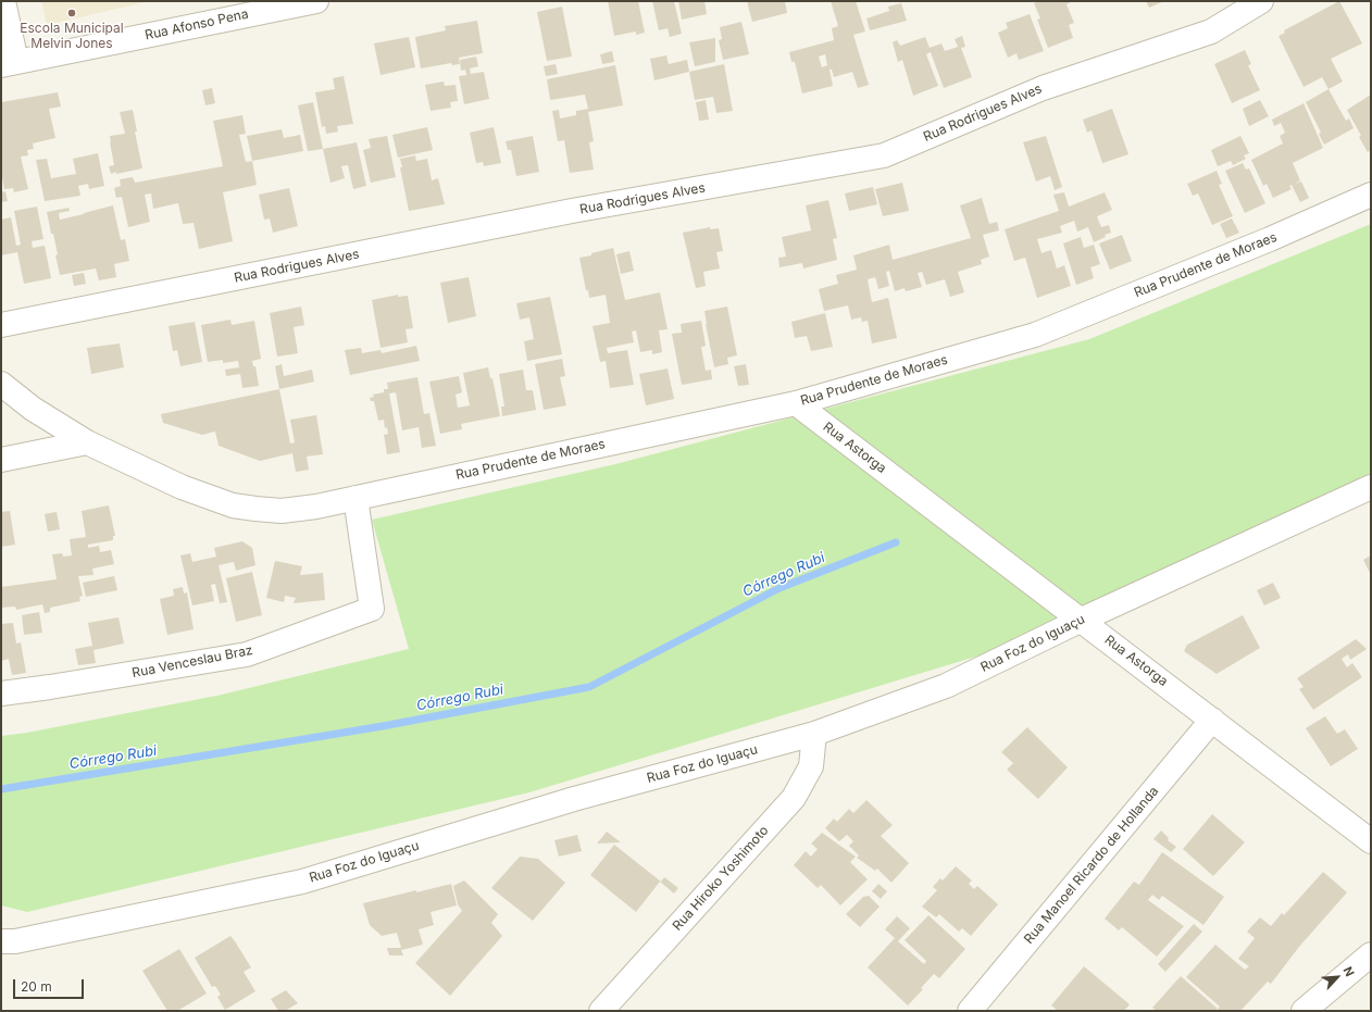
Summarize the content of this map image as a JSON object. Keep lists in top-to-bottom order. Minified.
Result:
{"streets":{"street":["Rua Afonso Pena","Rua Rodrigues Alves","Rua Prudente de Moraes","Rua Astorga","Rua Foz do Iguaçu","Rua Venceslau Braz","Rua Manoel Ricardo de Hollanda","Rua Hiroko Yoshimoto"]},"crossings":[["Rua Prudente de Moraes","Rua Astorga"],["Rua Prudente de Moraes","Rua Venceslau Braz"],["Rua Astorga","Rua Foz do Iguaçu"],["Rua Astorga","Rua Manoel Ricardo de Hollanda"],["Rua Foz do Iguaçu","Rua Hiroko Yoshimoto"]],"water":["Córrego Rubi"],"places":["Escola Municipal Melvin Jones"],"scale_bar":"20 m","north":"top right"}
